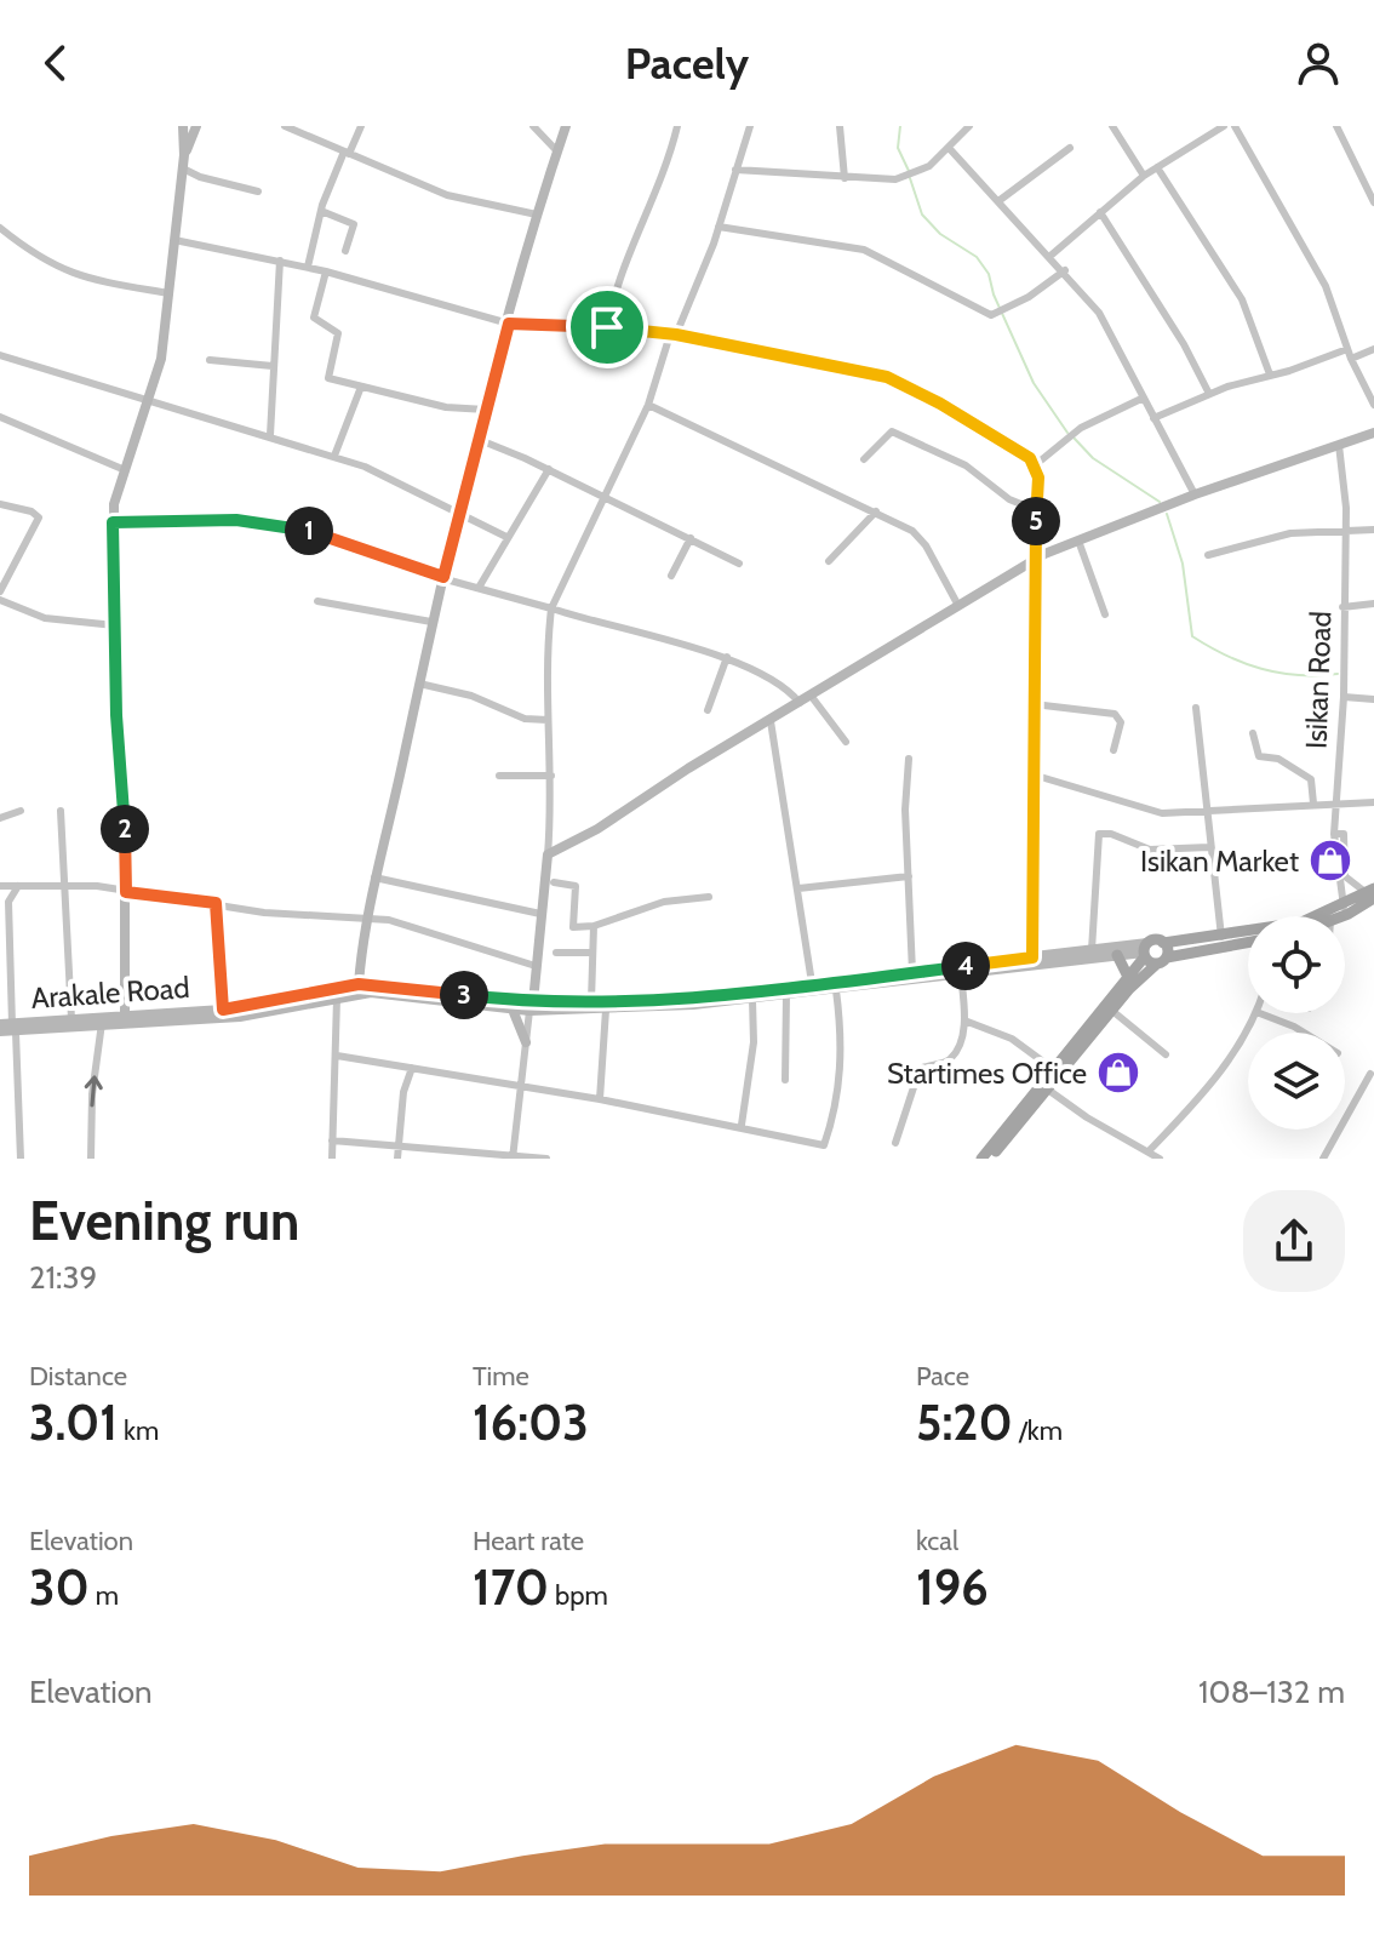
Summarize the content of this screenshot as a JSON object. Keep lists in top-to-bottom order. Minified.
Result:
{"streets":{"main road":["Arakale Road"],"street":["Isikan Road"]},"places":{"shop":["Isikan Market","Startimes Office"]},"page":{"header":"Pacely","pins":["5","1","2","4","3"],"heading":["Evening run","21:39"],"stats":[["Distance","3.01 km"],["Time","16:03"],["Pace","5:20 /km"],["Elevation","30 m"],["Heart rate","170 bpm"],["kcal","196"]],"chart":["Elevation","108–132 m"]}}
